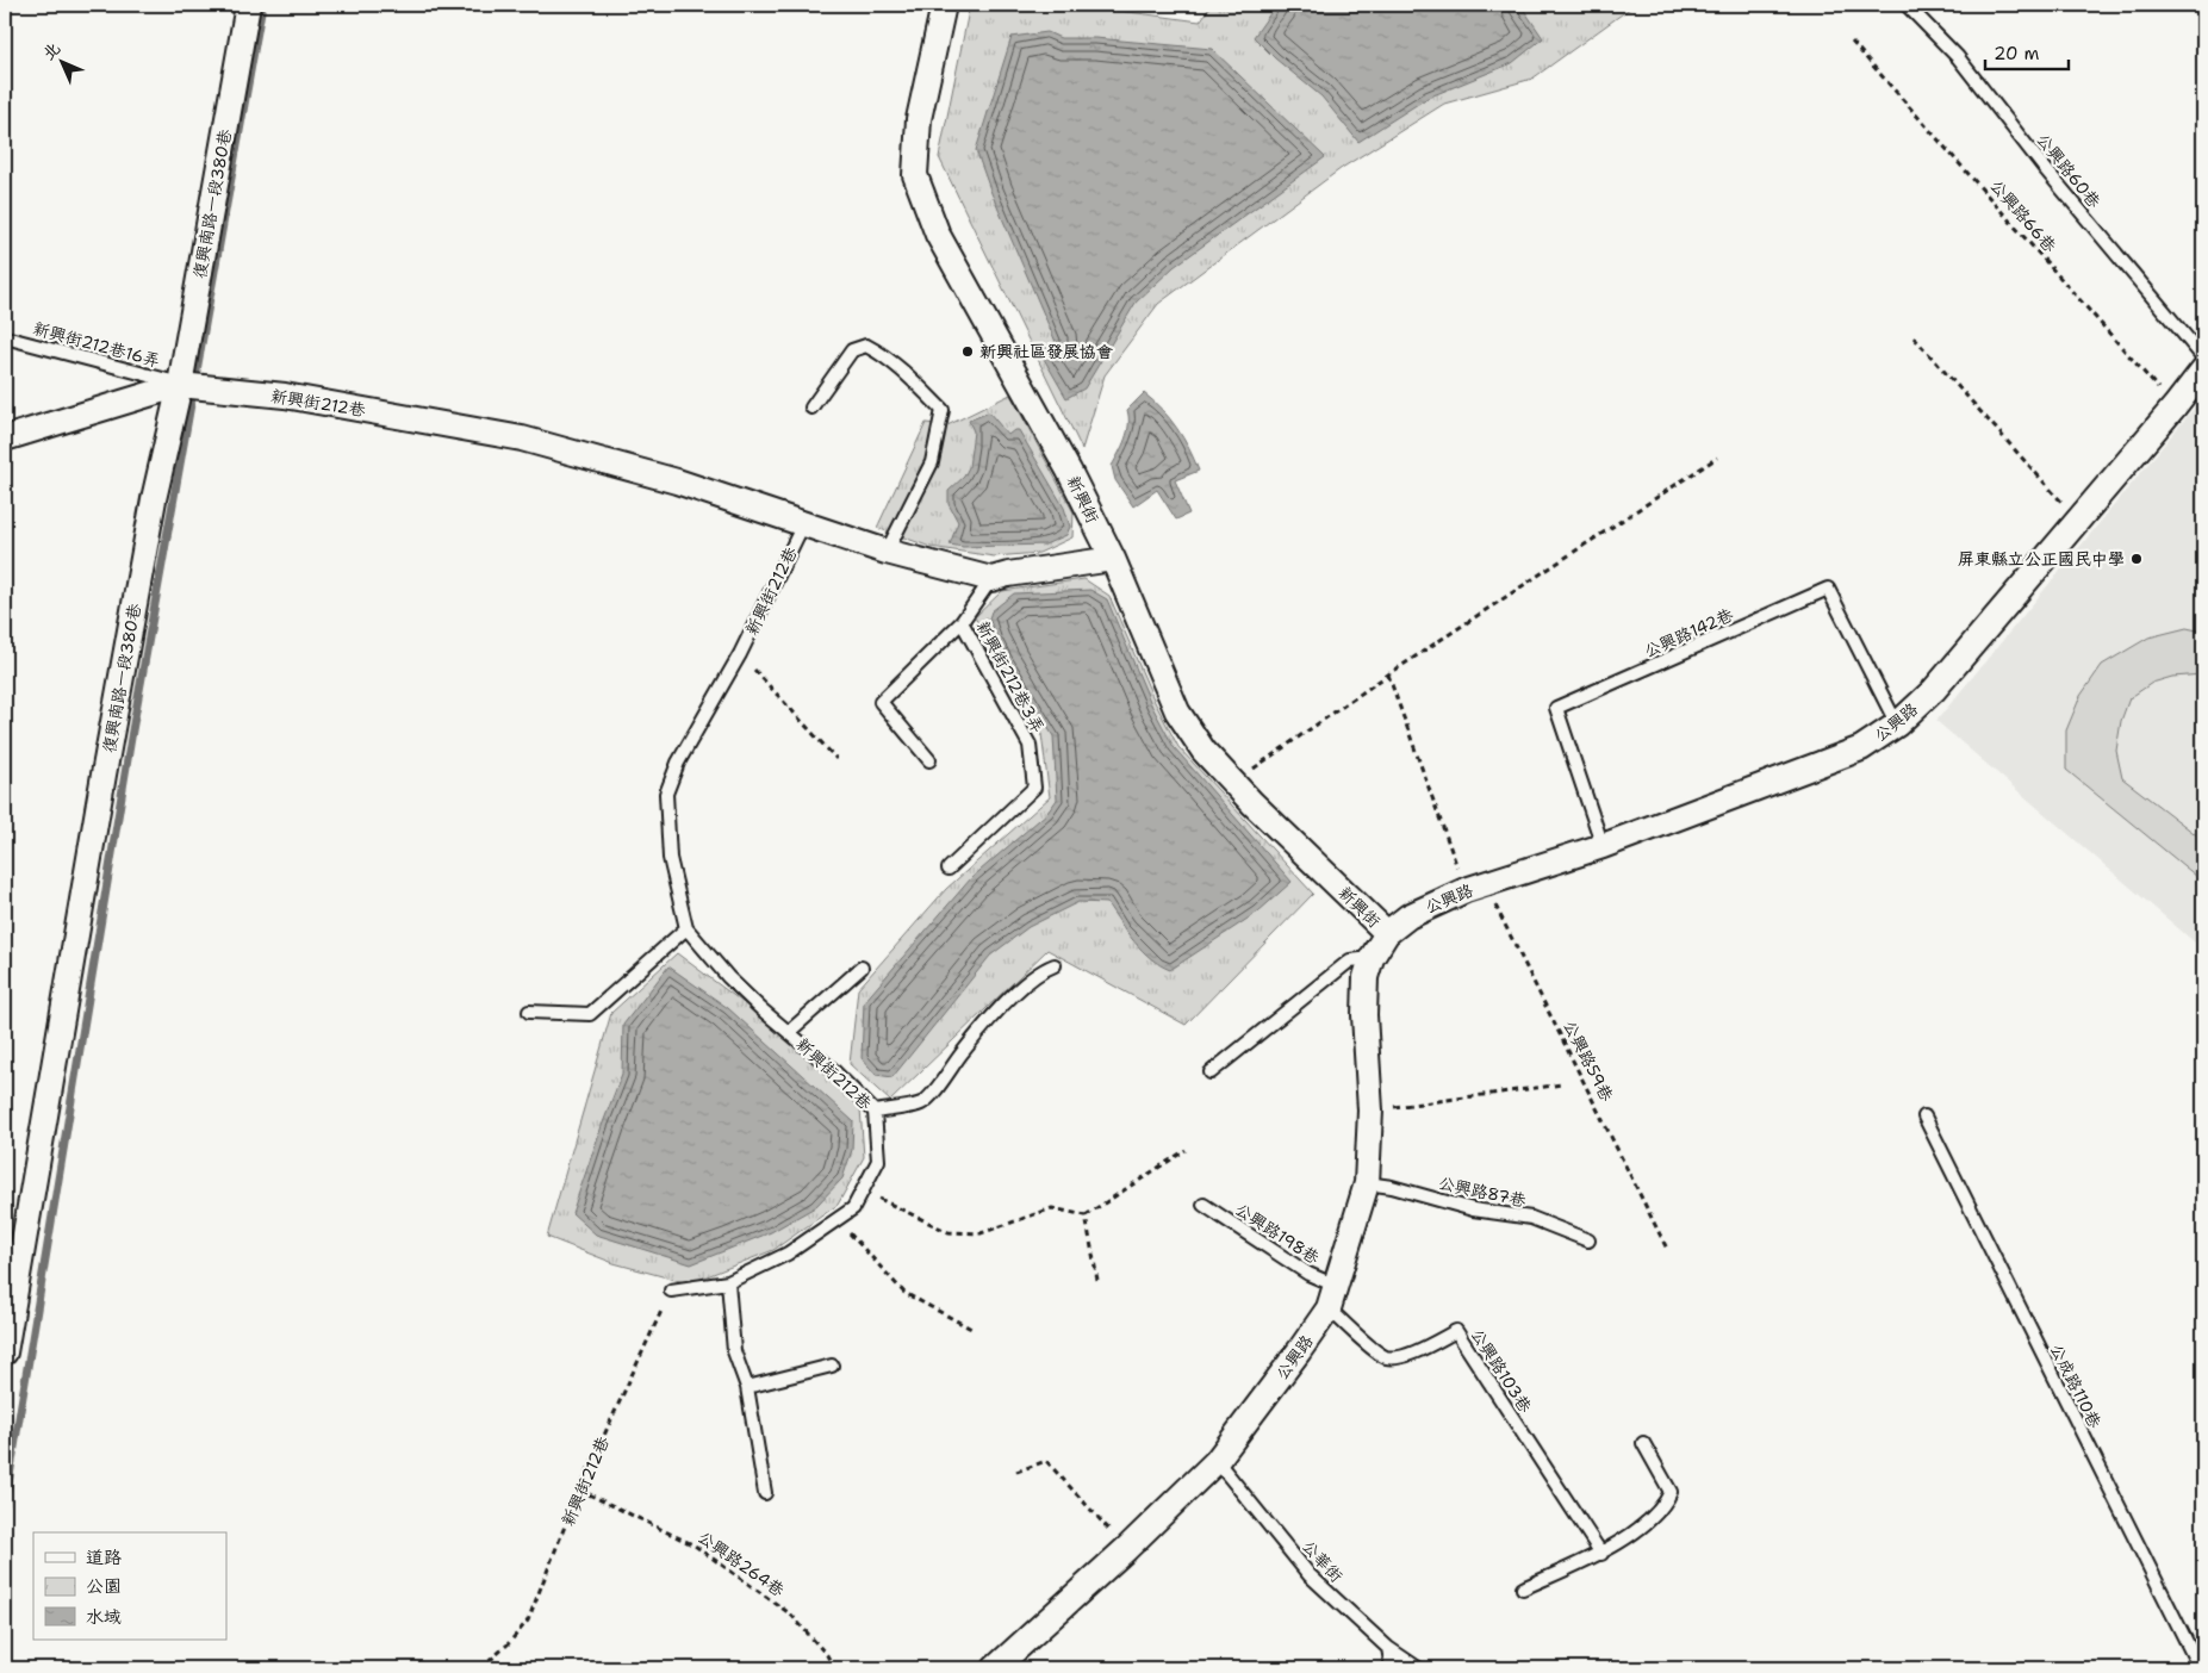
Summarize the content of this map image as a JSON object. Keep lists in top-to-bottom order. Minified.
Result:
{"streets":{"street":["復興南路一段380巷","新興街212巷","新興街","公興路"],"lane":["公興路60巷","新興街212巷16弄","公興路142巷","新興街212巷3弄","公興路87巷","公興路198巷","公興路103巷","公成路110巷","公華街"],"path":["公興路66巷","公興路59巷","公興路264巷"]},"crossings":[["復興南路一段380巷","新興街212巷16弄"],["復興南路一段380巷","新興街212巷"],["公興路66巷","公興路"],["新興街212巷16弄","新興街212巷"],["新興街212巷","新興街"],["新興街212巷","新興街212巷3弄"],["新興街212巷","公興路264巷"],["新興街","公興路"],["公興路142巷","公興路"],["公興路","公興路59巷"],["公興路","公興路87巷"],["公興路","公興路198巷"],["公興路","公興路103巷"],["公興路","公華街"],["公興路198巷","公興路103巷"]],"places":["新興社區發展協會","屏東縣立公正國民中學"],"legend":["道路","公園","水域"],"scale_bar":"20 m","north":"top left"}
